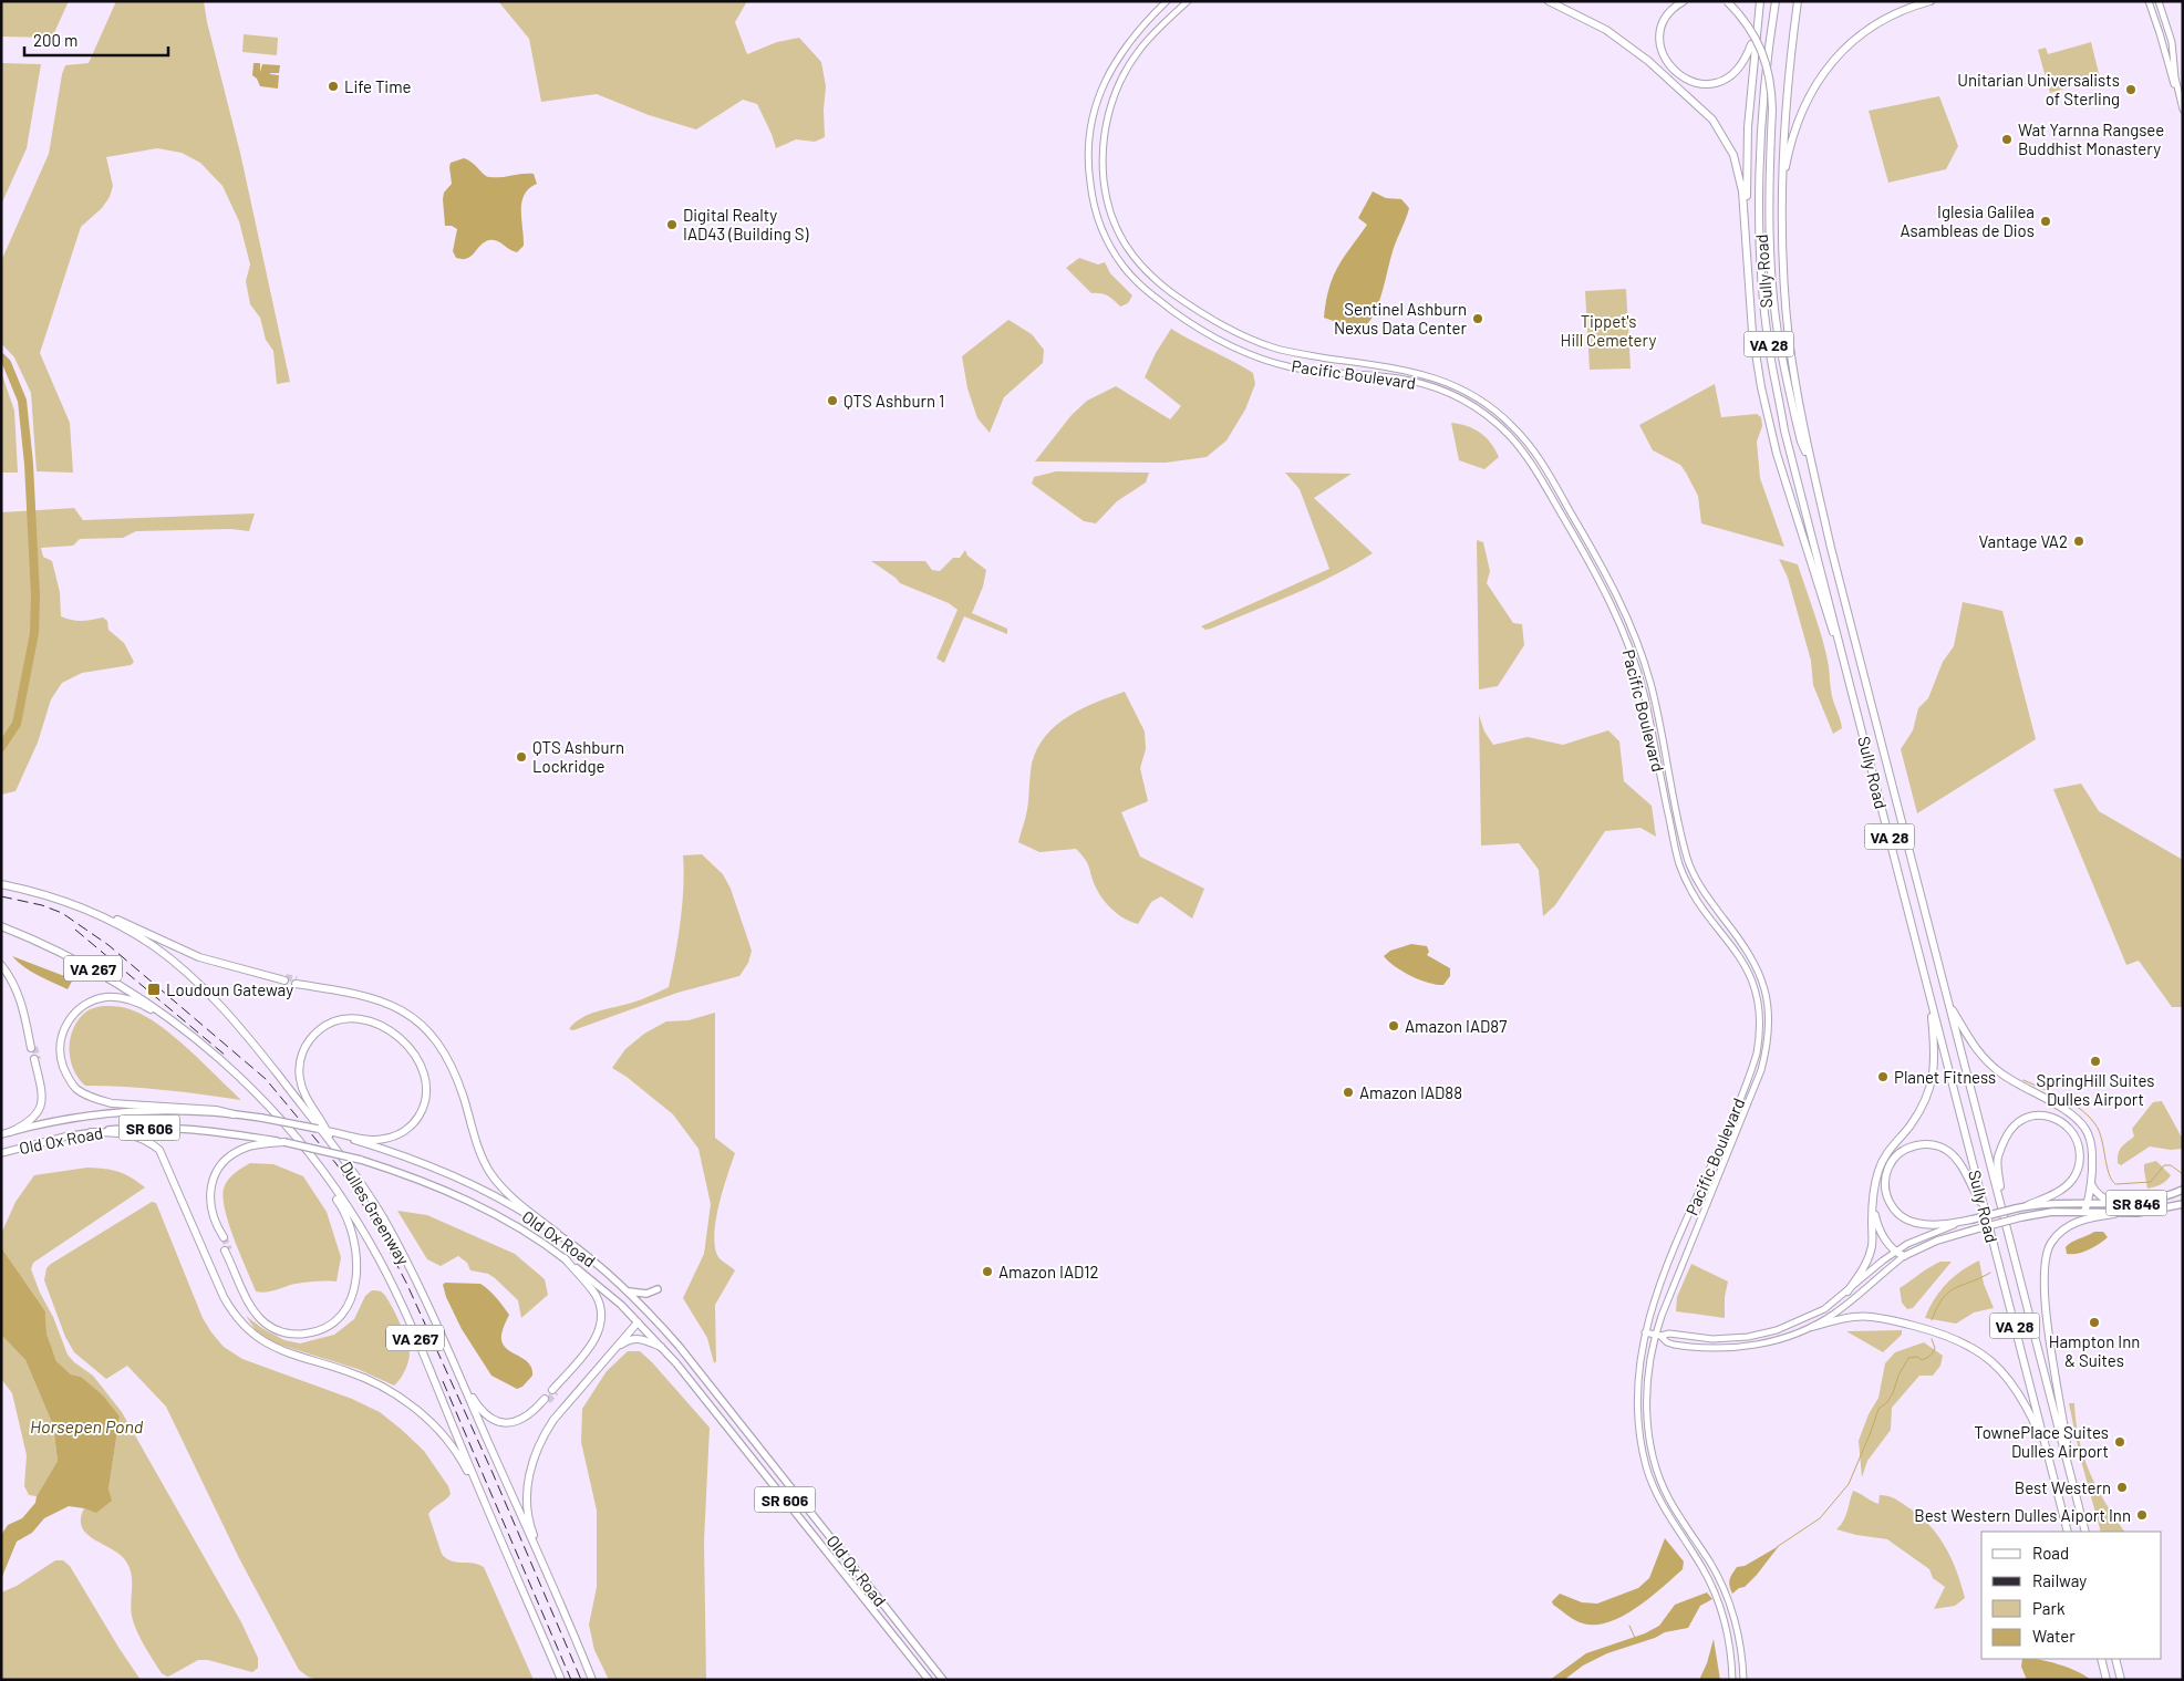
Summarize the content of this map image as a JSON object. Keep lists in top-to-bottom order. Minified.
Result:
{"streets":{"highway":["Sully Road","VA 28","VA 267","Dulles Greenway"],"main road":["Pacific Boulevard","SR 606","Old Ox Road","SR 846"]},"crossings":[["Pacific Boulevard","SR 846"]],"water":["Horsepen Pond"],"parks":["Tippet's Hill Cemetery"],"places":{"other":["Life Time","Unitarian Universalists of Sterling","Wat Yarnna Rangsee Buddhist Monastery","Iglesia Galilea Asambleas de Dios","Digital Realty IAD43 (Building S)","Sentinel Ashburn Nexus Data Center","QTS Ashburn 1","Vantage VA2","QTS Ashburn Lockridge","Amazon IAD87","SpringHill Suites Dulles Airport","Planet Fitness","Amazon IAD88","Amazon IAD12","Hampton Inn & Suites","TownePlace Suites Dulles Airport","Best Western","Best Western Dulles Aiport Inn"],"transit":["Loudoun Gateway"]},"legend":["Road","Railway","Park","Water"],"scale_bar":"200 m"}
